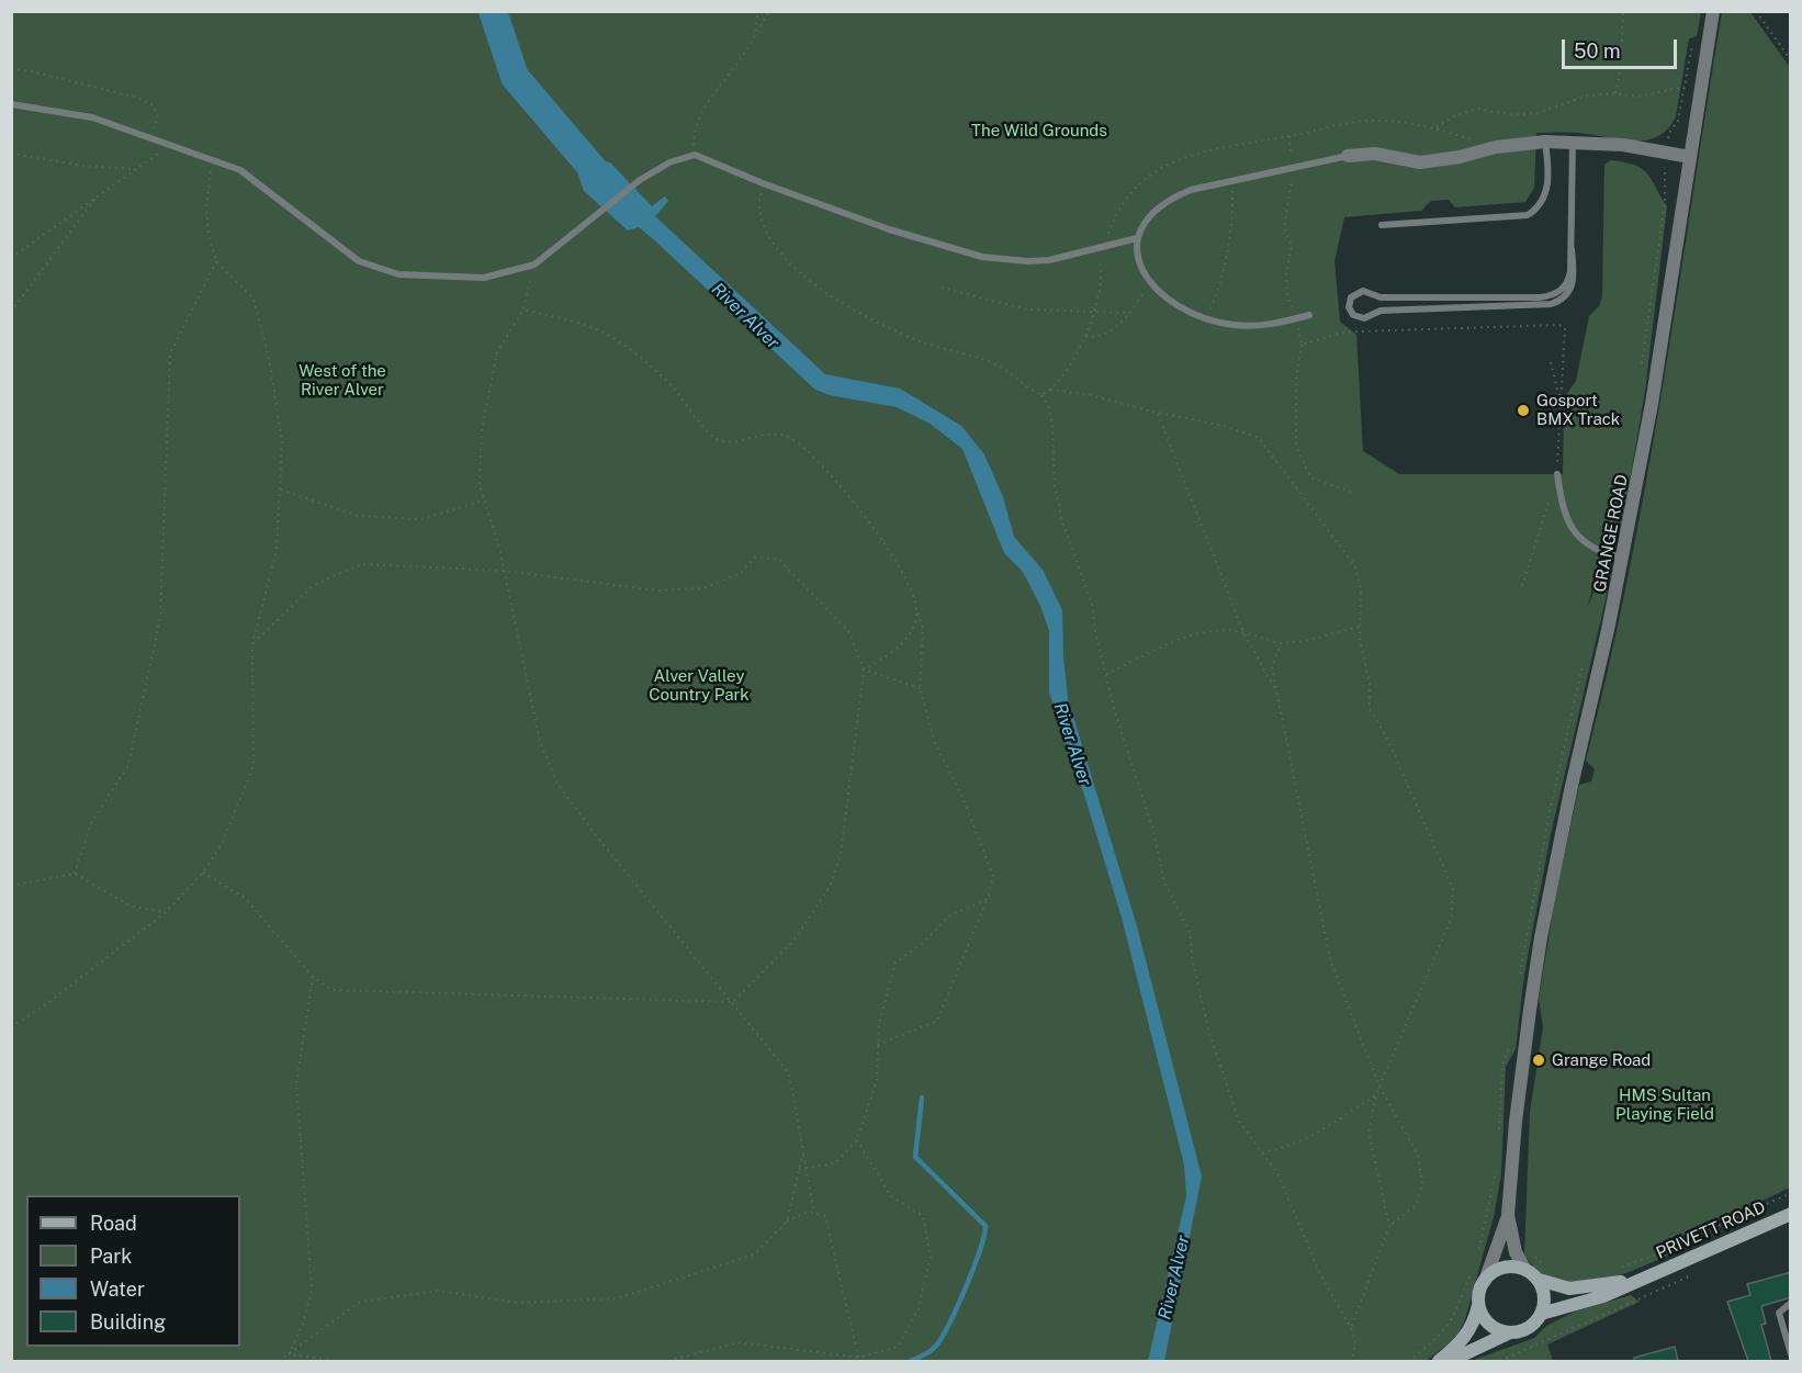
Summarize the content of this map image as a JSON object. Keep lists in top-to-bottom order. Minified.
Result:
{"streets":{"main road":["PRIVETT ROAD"],"street":["GRANGE ROAD"]},"crossings":[["GRANGE ROAD","PRIVETT ROAD"]],"water":["River Alver"],"parks":["The Wild Grounds","West of the River Alver","Alver Valley Country Park","HMS Sultan Playing Field"],"places":["Gosport BMX Track","Grange Road"],"legend":["Road","Park","Water","Building"],"scale_bar":"50 m"}
